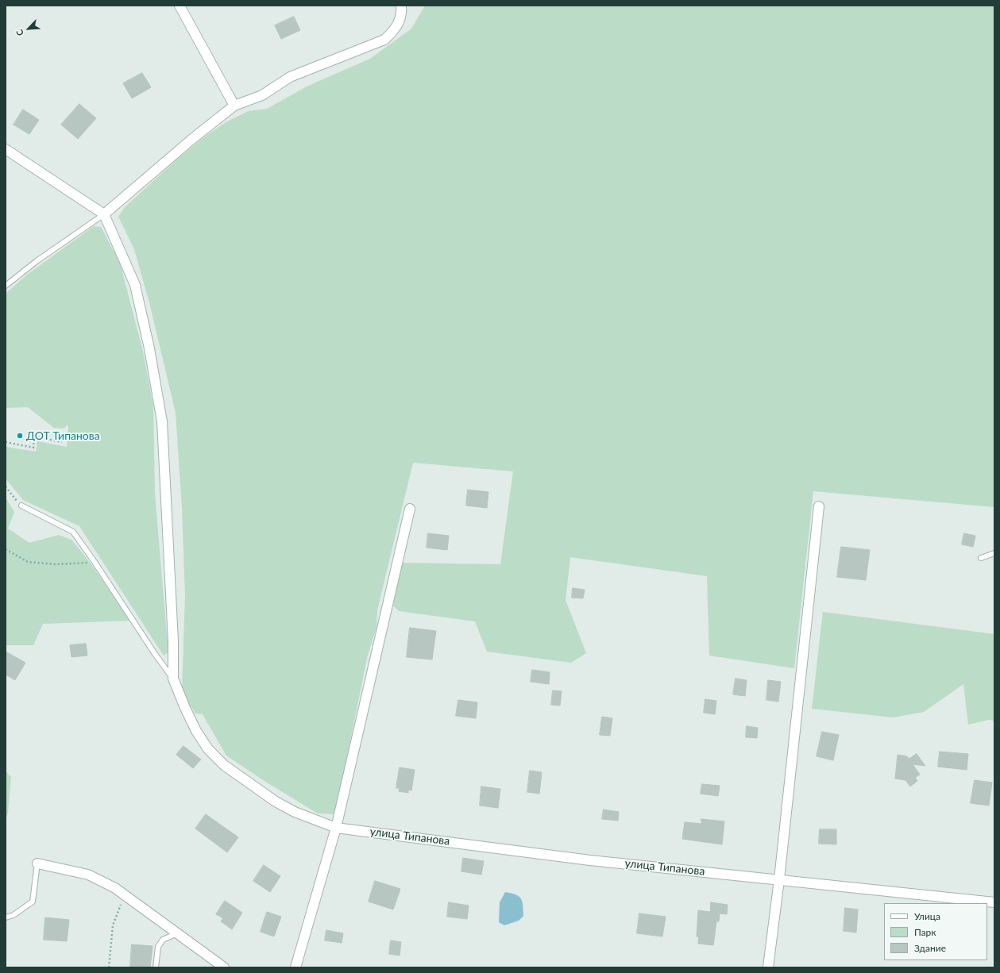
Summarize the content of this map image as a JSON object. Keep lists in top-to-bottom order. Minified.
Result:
{"streets":{"street":["улица Типанова"]},"places":["ДОТ Типанова"],"legend":["Улица","Парк","Здание"],"north":"bottom left"}
